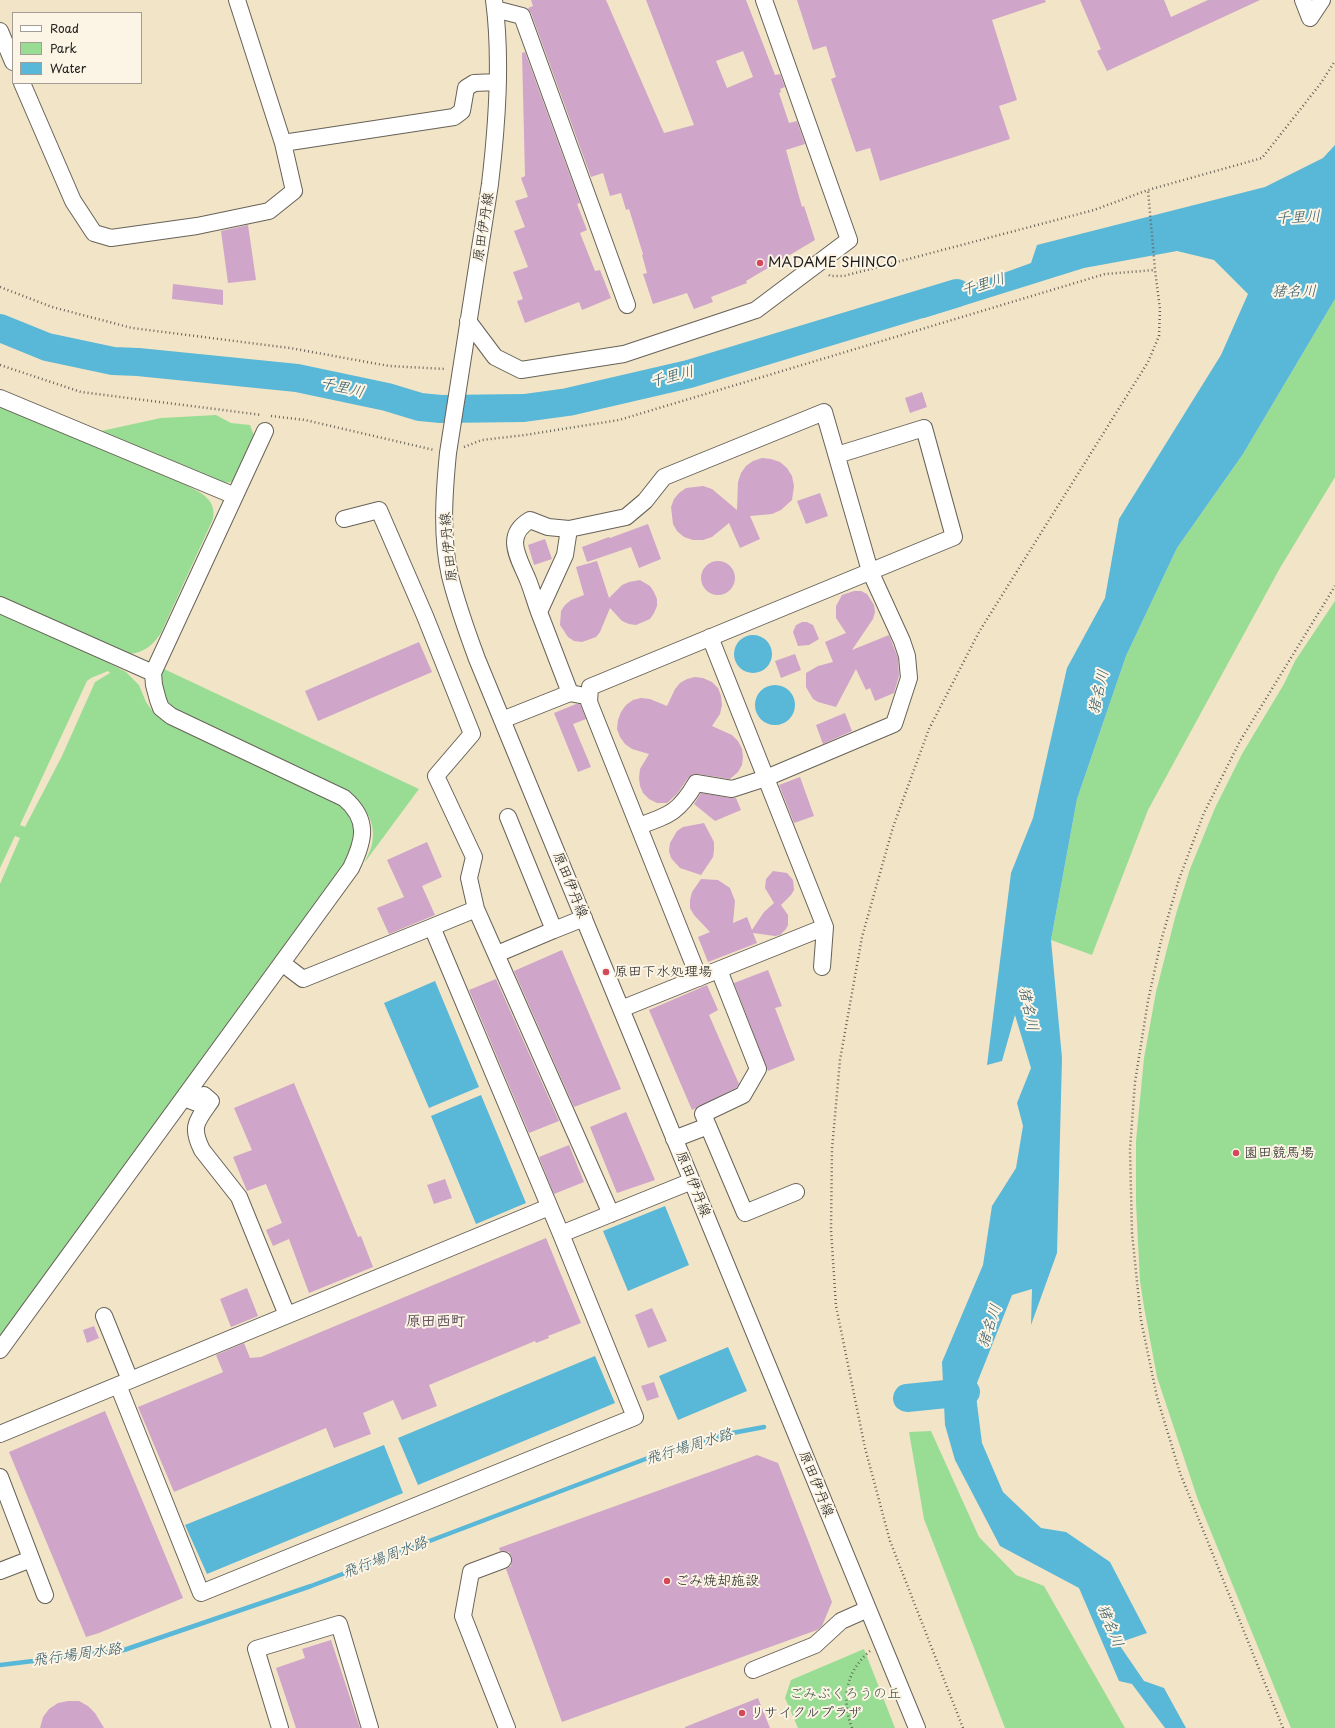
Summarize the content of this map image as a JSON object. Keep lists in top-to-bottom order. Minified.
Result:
{"streets":{"street":["原田伊丹線"]},"districts":["原田西町"],"water":["千里川","猪名川","飛行場周水路"],"parks":["ごみぶくろうの丘"],"places":["MADAME SHINCO","原田下水処理場","園田競馬場","ごみ焼却施設","リサイクルプラザ"],"legend":["Road","Park","Water"]}
